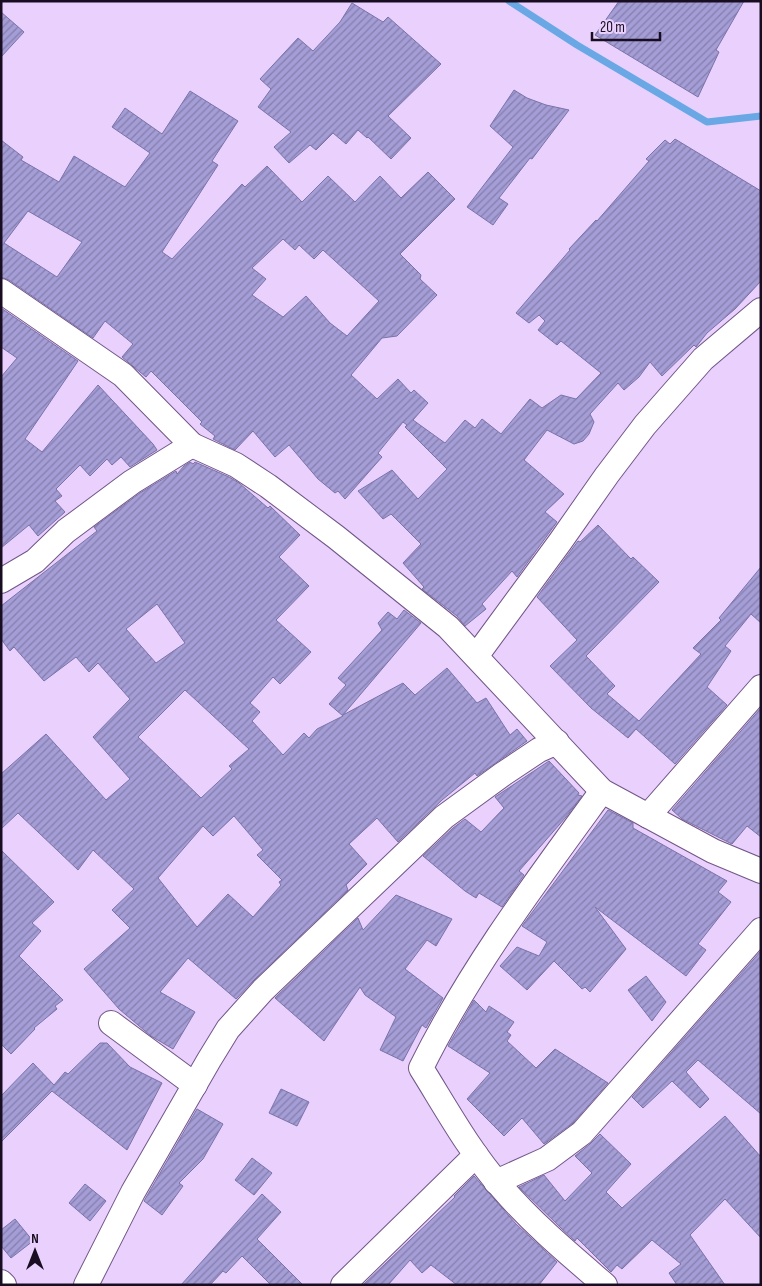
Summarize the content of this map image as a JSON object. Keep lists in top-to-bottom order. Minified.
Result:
{"scale_bar":"20 m","north":"top"}
